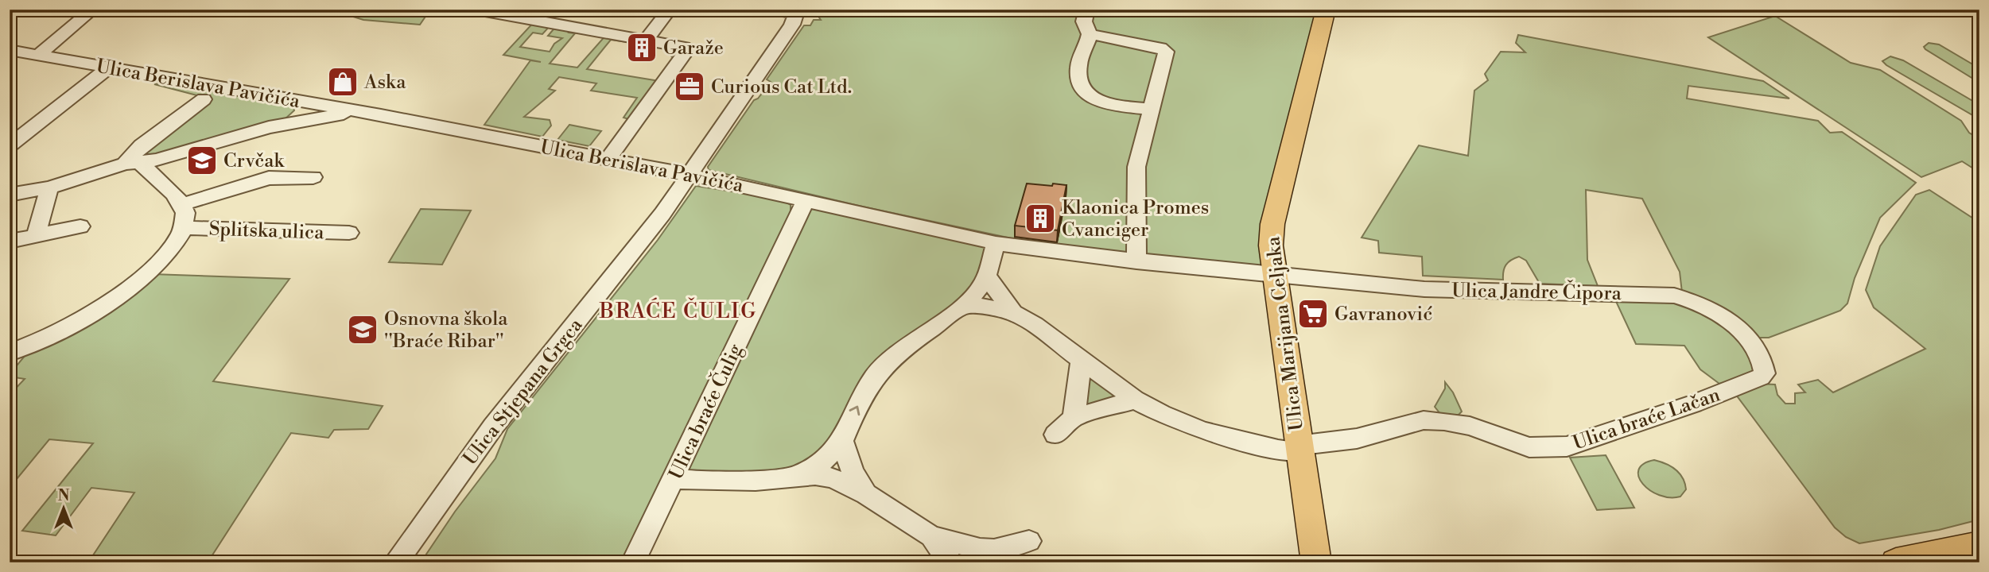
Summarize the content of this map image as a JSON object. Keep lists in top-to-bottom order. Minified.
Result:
{"streets":{"main road":["Ulica Marijana Celjaka"],"street":["Ulica Berislava Pavičića","Splitska ulica","Ulica Jandre Čipora","Ulica Stjepana Grgca","Ulica braće Čulig","Ulica braće Lačan"]},"crossings":[["Ulica Berislava Pavičića","Ulica Jandre Čipora"],["Ulica Berislava Pavičića","Ulica Marijana Celjaka"],["Ulica Berislava Pavičića","Ulica Stjepana Grgca"],["Ulica Berislava Pavičića","Ulica braće Čulig"],["Ulica Jandre Čipora","Ulica Marijana Celjaka"],["Ulica Jandre Čipora","Ulica braće Lačan"],["Ulica Marijana Celjaka","Ulica braće Lačan"]],"districts":["BRAĆE ČULIG"],"places":{"building":["Garaže","Klaonica Promes Cvanciger"],"shop":["Aska"],"office":["Curious Cat Ltd."],"school or university":["Crvčak","Osnovna škola ''Braće Ribar''"],"supermarket":["Gavranović"]},"north":"top"}
